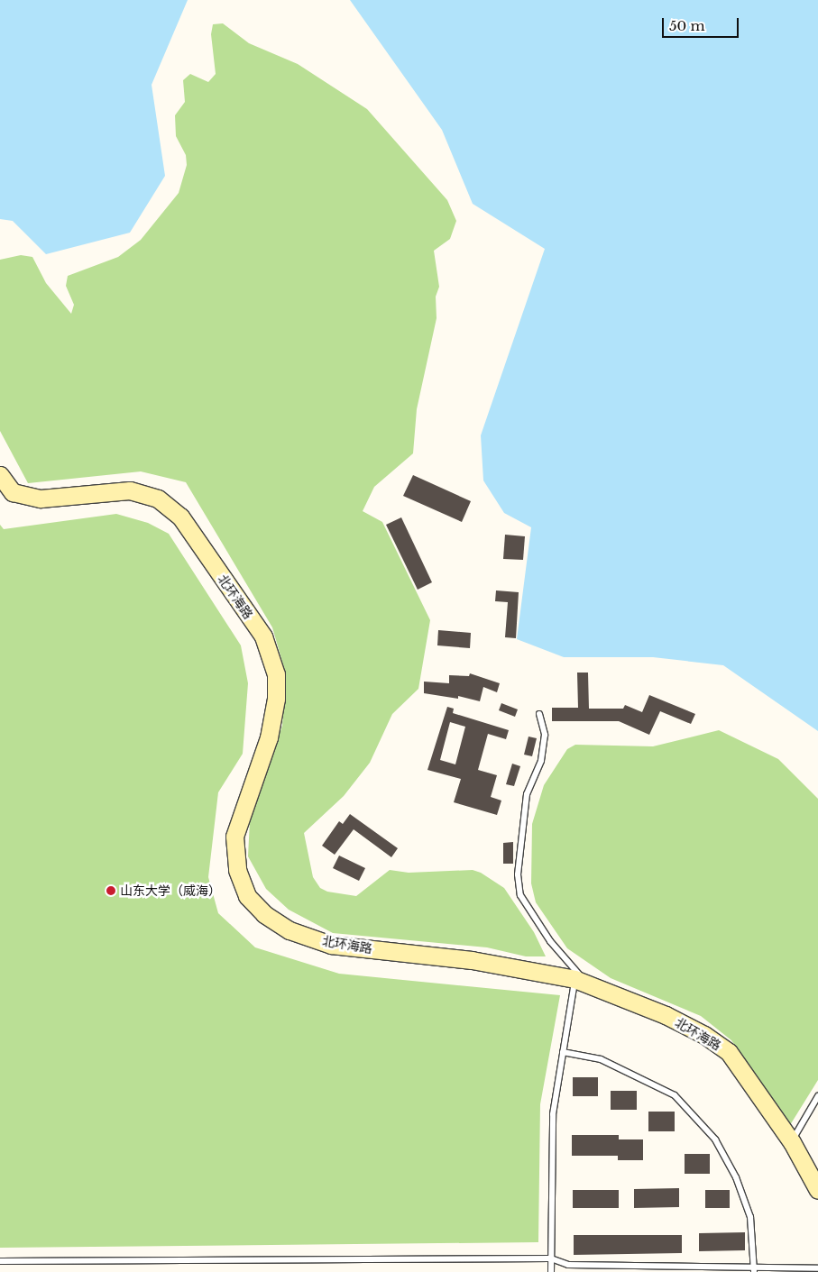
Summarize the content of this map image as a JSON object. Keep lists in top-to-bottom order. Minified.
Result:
{"streets":{"main road":["北环海路"]},"places":["山东大学（威海）"],"scale_bar":"50 m"}
